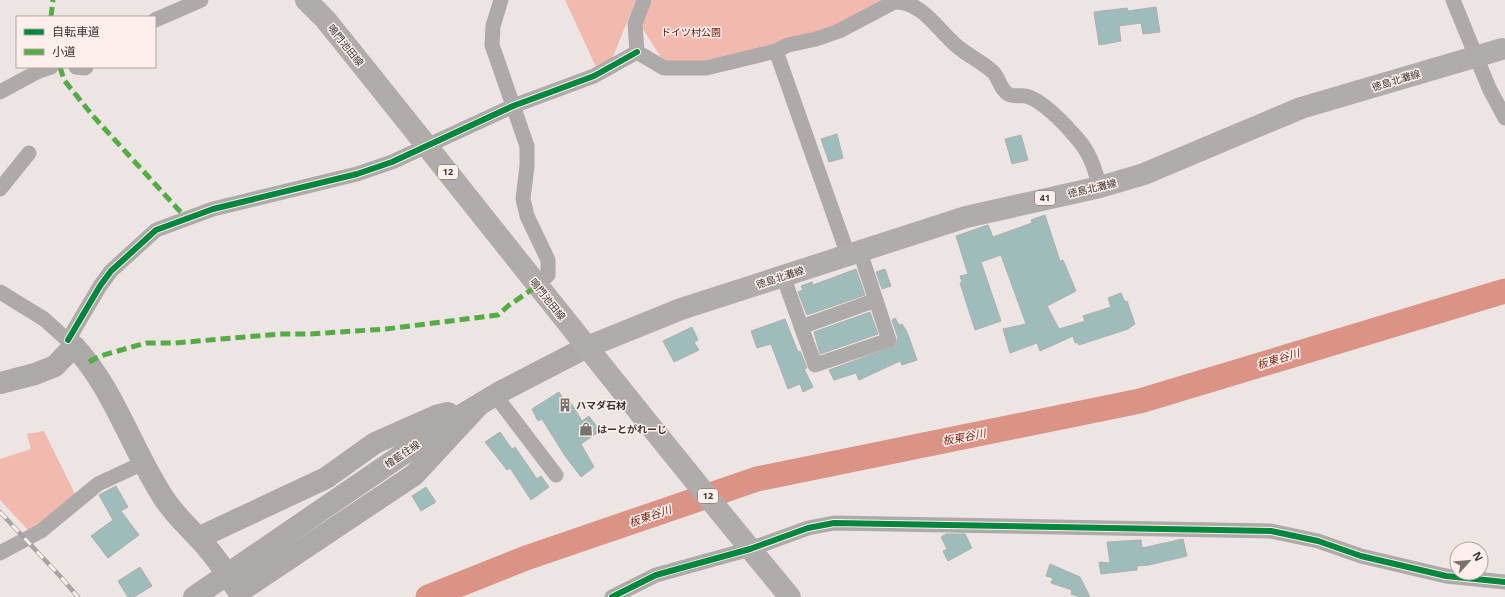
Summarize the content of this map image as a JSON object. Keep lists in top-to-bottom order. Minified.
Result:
{"streets":{"main road":["鳴門池田線","徳島北灘線","12","41","檜藍住線"]},"crossings":[["鳴門池田線","徳島北灘線"],["鳴門池田線","檜藍住線"],["徳島北灘線","檜藍住線"]],"water":["板東谷川"],"parks":["ドイツ村公園"],"places":{"building":["ハマダ石材"],"shop":["はーとがれーじ"]},"legend":["自転車道","小道"],"north":"top right"}
